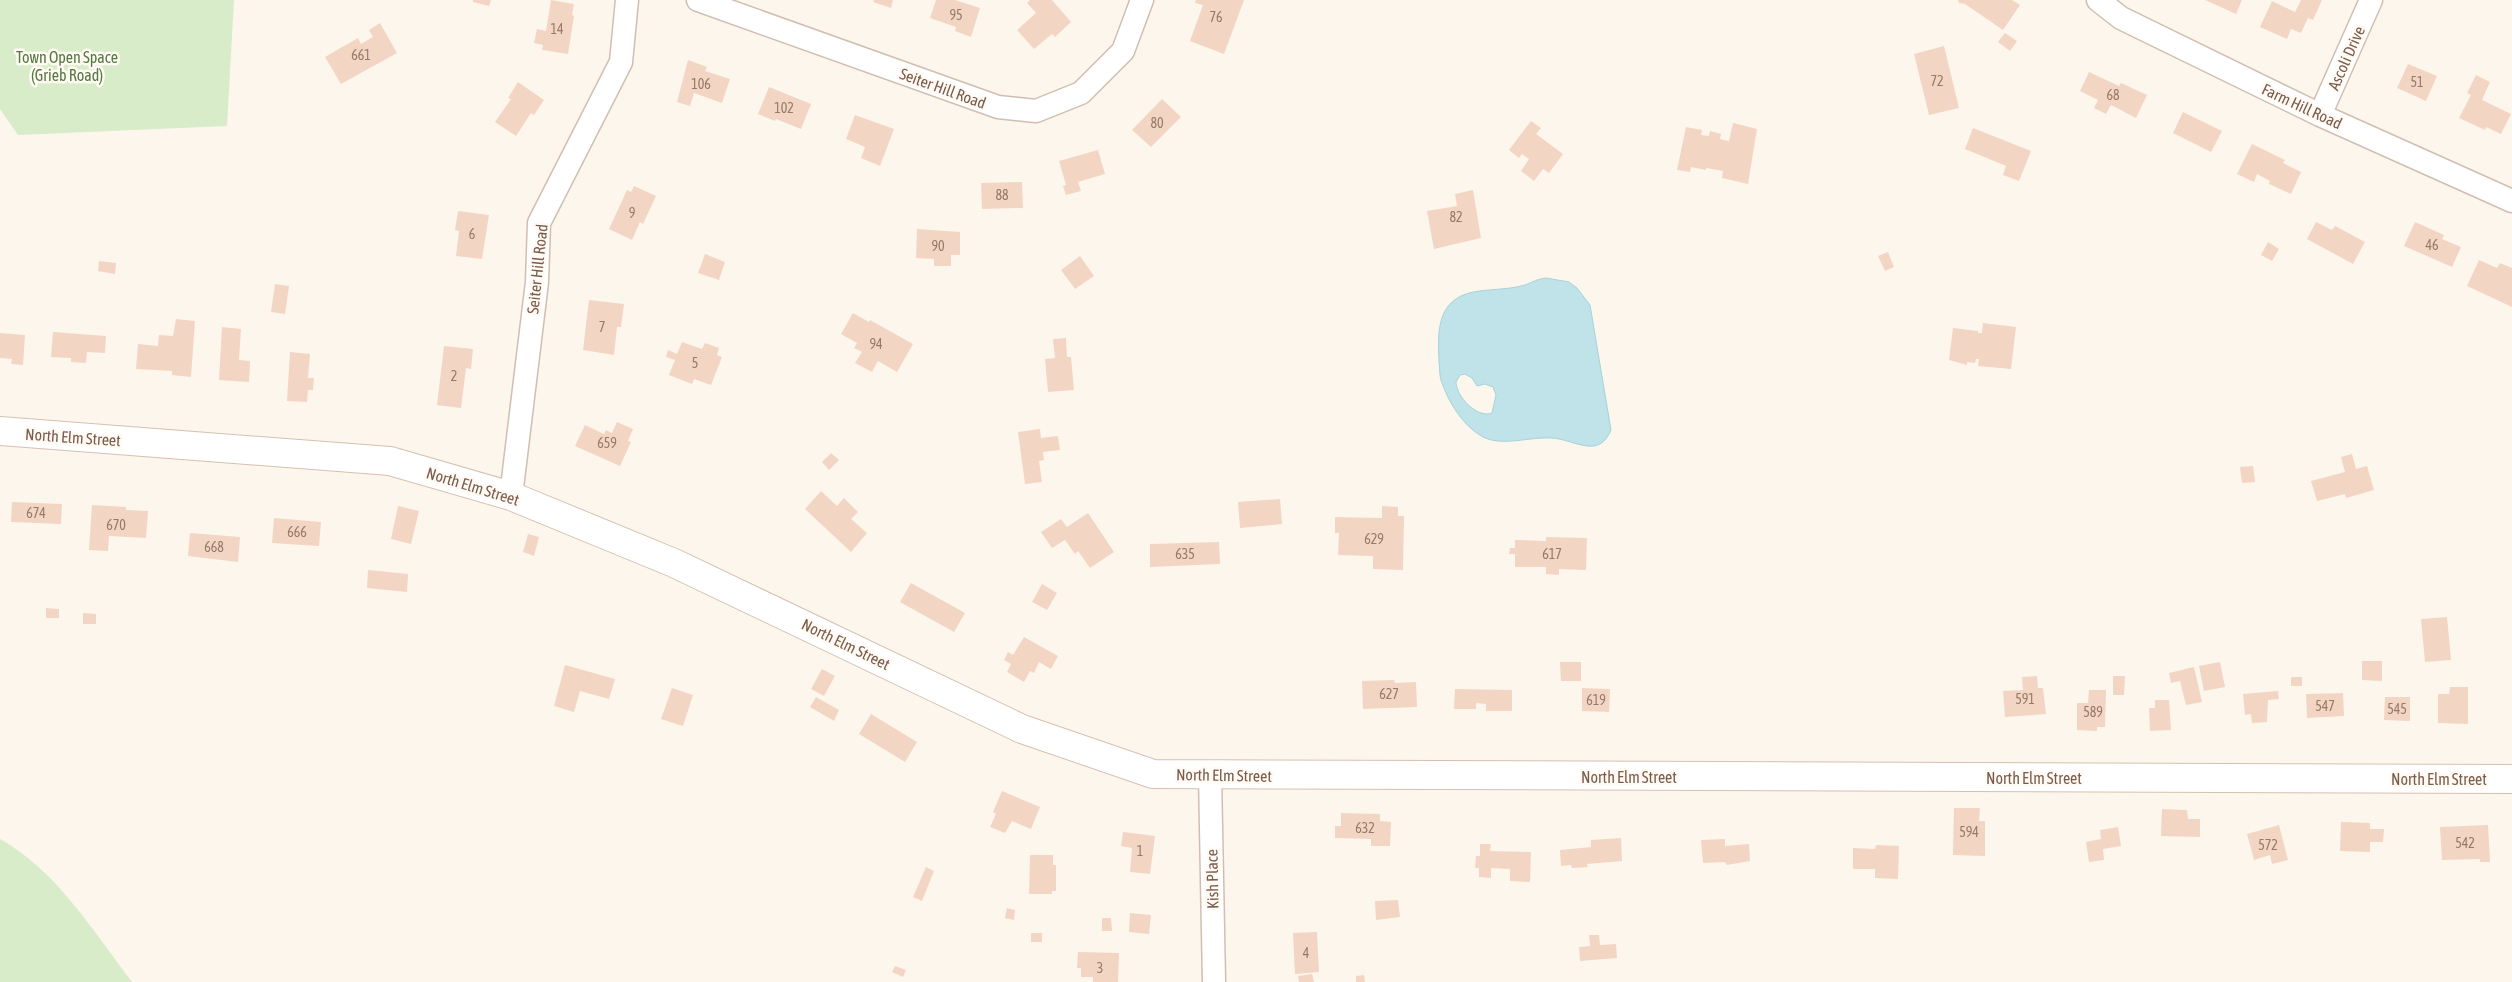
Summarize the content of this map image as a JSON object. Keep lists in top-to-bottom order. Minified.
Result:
{"streets":{"main road":["North Elm Street"],"street":["Ascoli Drive","Seiter Hill Road","Farm Hill Road","Kish Place"]},"crossings":[["Ascoli Drive","Farm Hill Road"],["Seiter Hill Road","North Elm Street"],["North Elm Street","Kish Place"]],"parks":["Town Open Space (Grieb Road)"],"house_numbers":["95","76","14","661","72","51","106","68","102","80","88","9","82","6","46","90","7","94","5","2","659","674","670","666","629","668","635","617","627","591","619","547","545","589","632","594","542","572","1","4","3"]}
